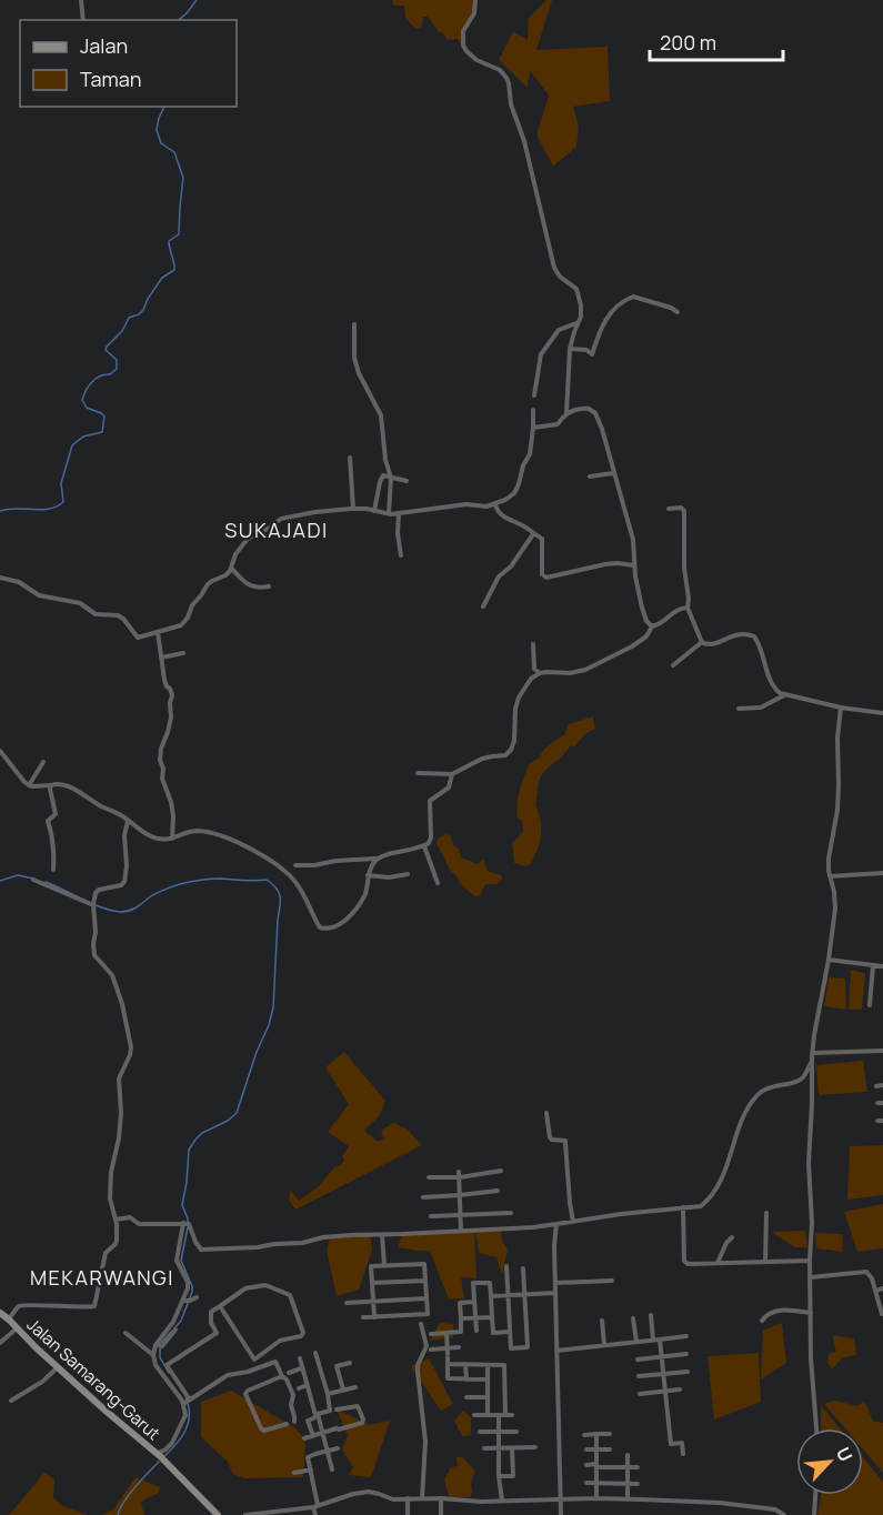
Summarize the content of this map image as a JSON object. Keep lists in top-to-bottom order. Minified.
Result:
{"streets":{"main road":["Jalan Samarang-Garut"]},"districts":["SUKAJADI","MEKARWANGI"],"legend":["Jalan","Taman"],"scale_bar":"200 m","north":"top right"}
